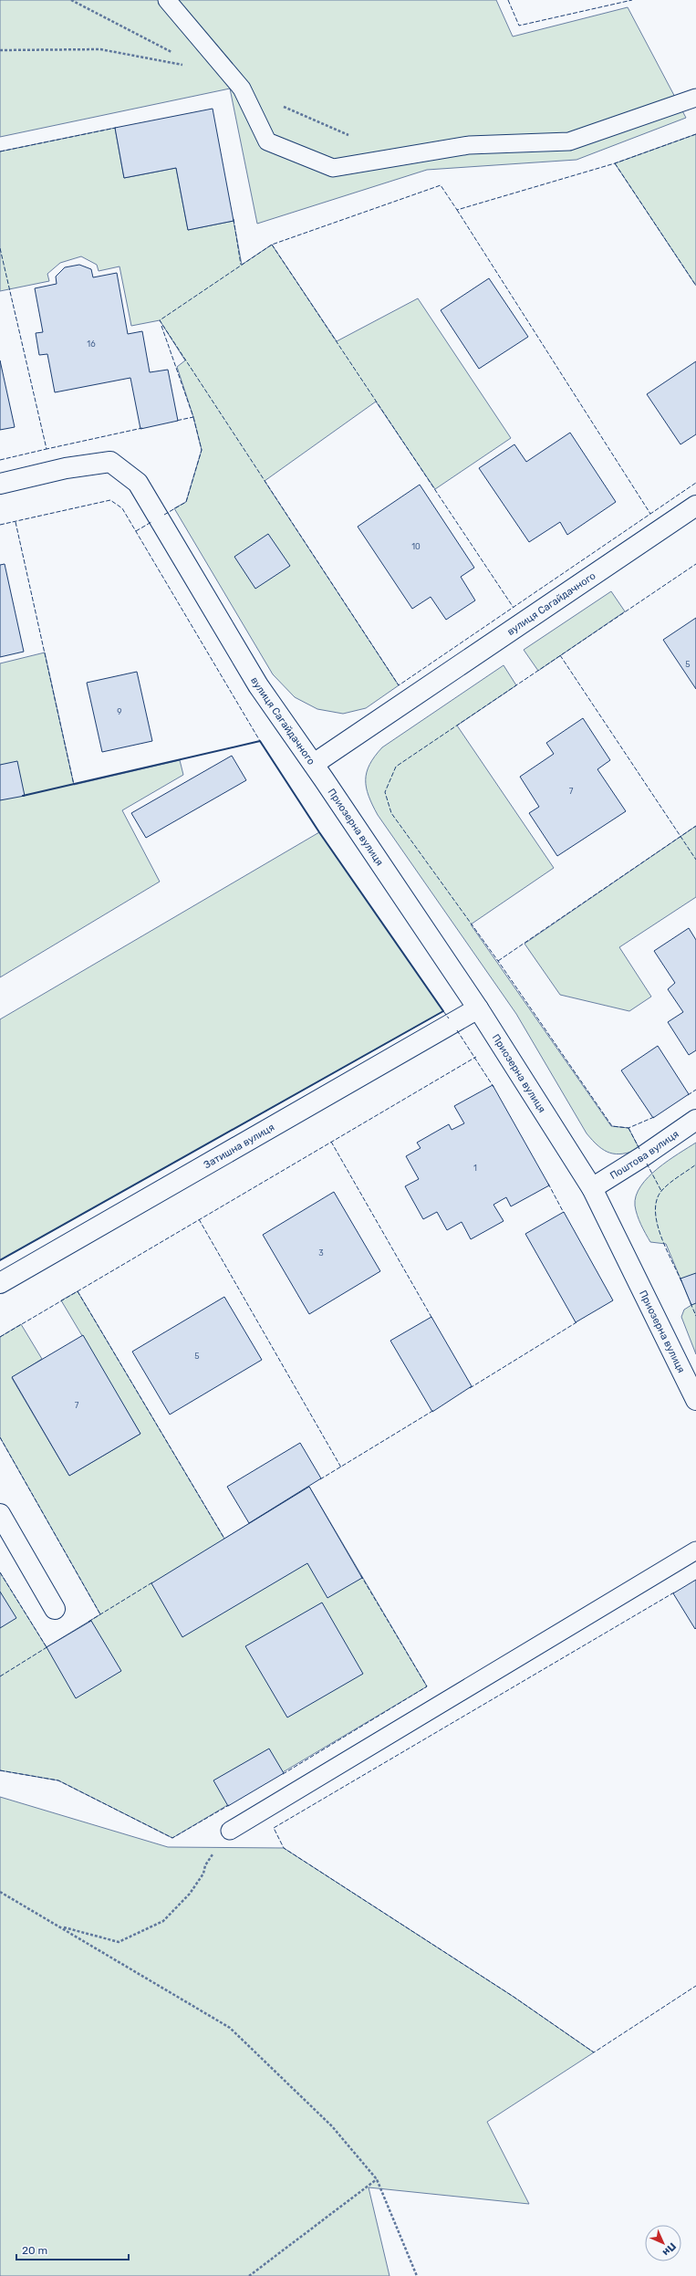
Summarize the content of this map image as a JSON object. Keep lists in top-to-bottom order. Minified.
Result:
{"streets":{"street":["вулиця Сагайдачного","Приозерна вулиця","Затишна вулиця","Поштова вулиця"]},"crossings":[["вулиця Сагайдачного","Приозерна вулиця"],["Приозерна вулиця","Затишна вулиця"],["Приозерна вулиця","Поштова вулиця"]],"house_numbers":["16","10","5","9","7","1","3","5","7"],"scale_bar":"20 m","north":"bottom right"}
